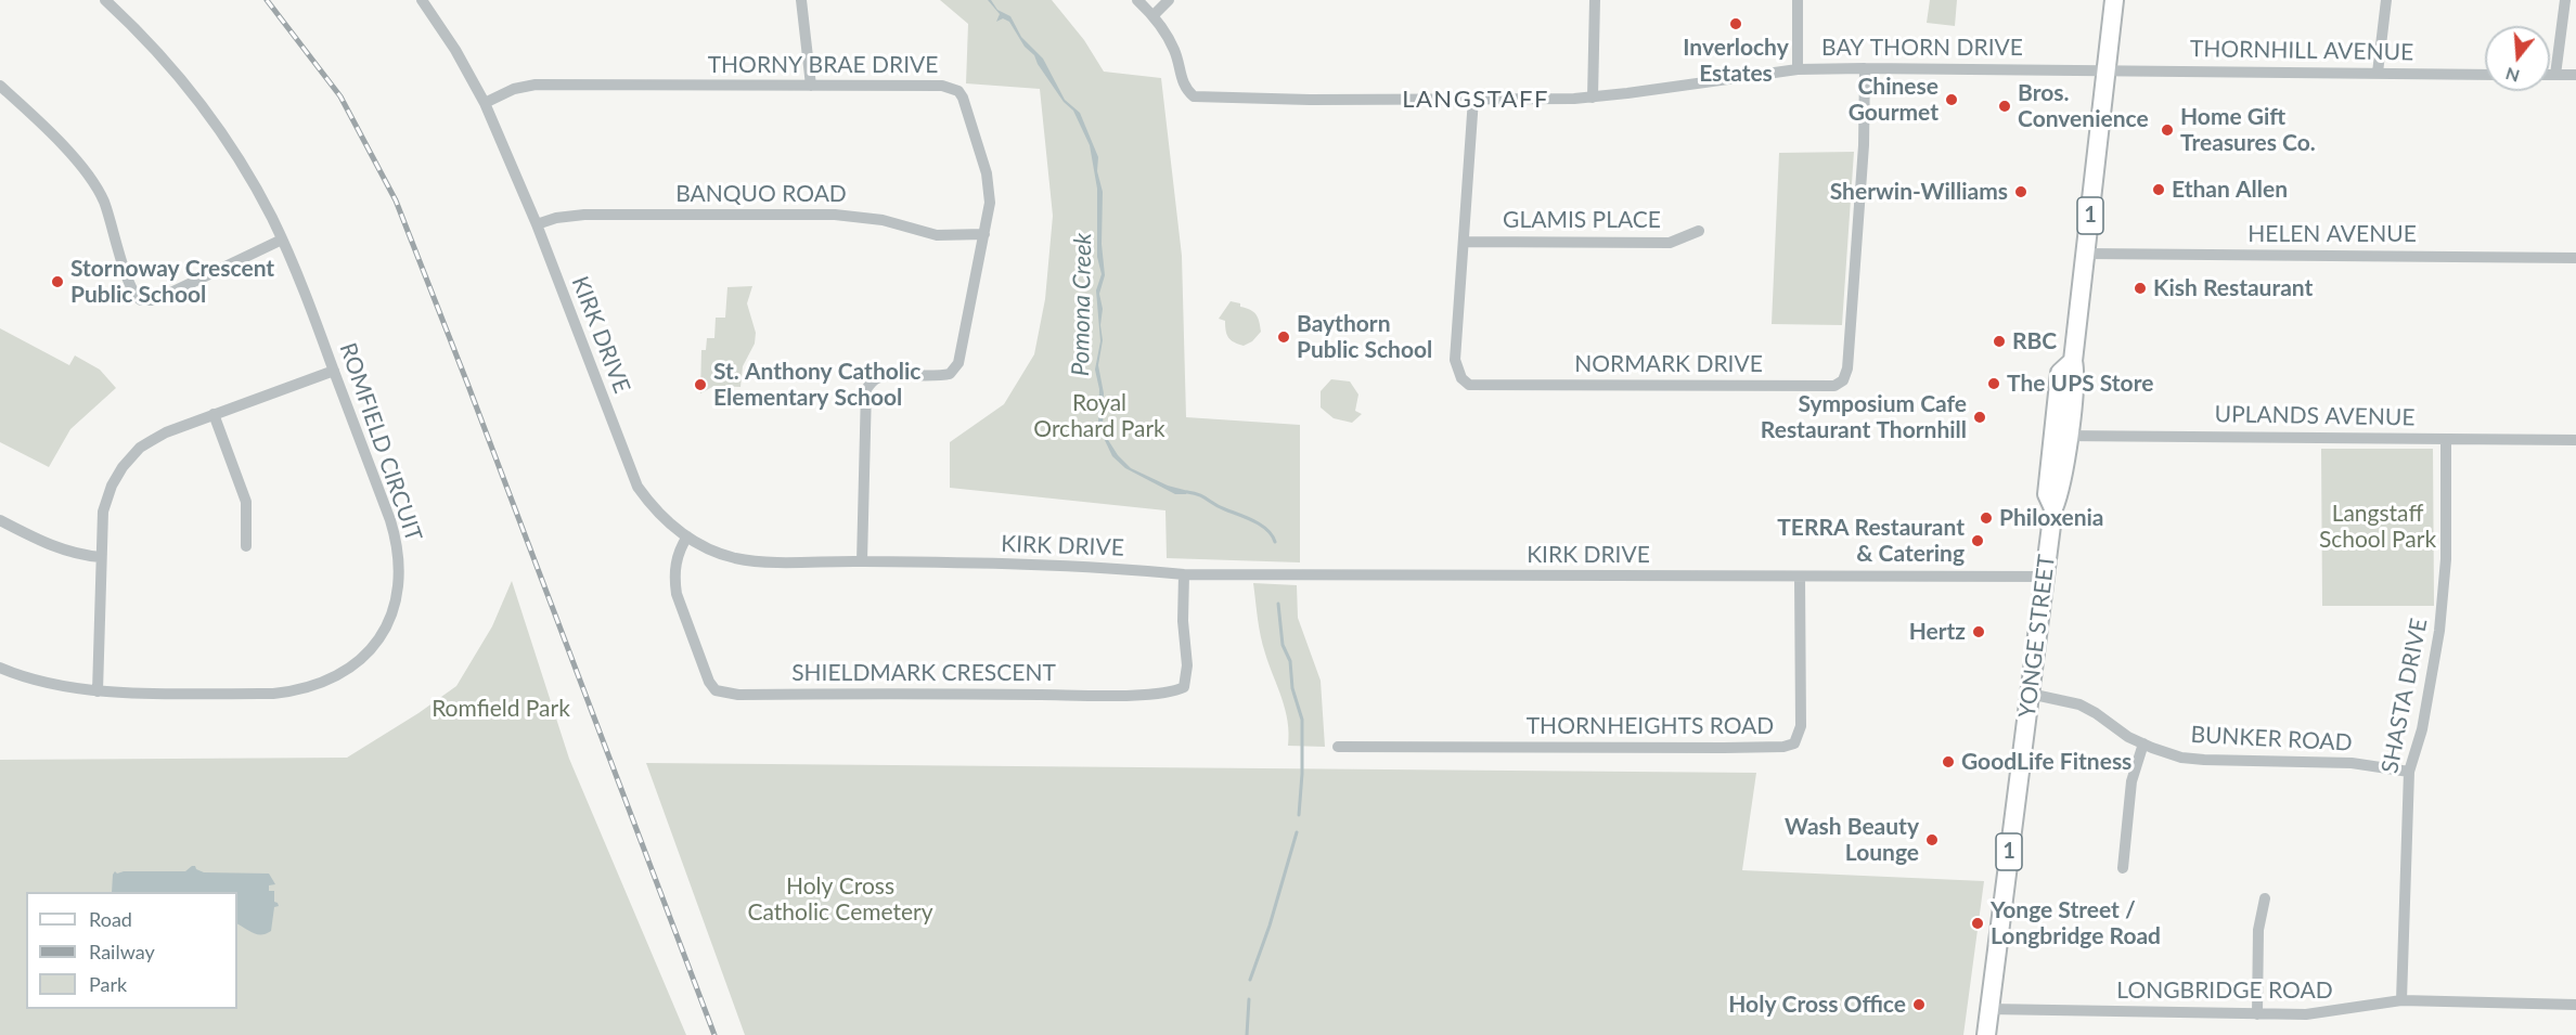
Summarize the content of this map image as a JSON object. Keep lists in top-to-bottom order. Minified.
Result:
{"streets":{"main road":["1","YONGE STREET"],"street":["BAY THORN DRIVE","THORNHILL AVENUE","THORNY BRAE DRIVE","BANQUO ROAD","GLAMIS PLACE","HELEN AVENUE","KIRK DRIVE","NORMARK DRIVE","UPLANDS AVENUE","ROMFIELD CIRCUIT","SHIELDMARK CRESCENT","SHASTA DRIVE","THORNHEIGHTS ROAD","BUNKER ROAD","LONGBRIDGE ROAD"]},"crossings":[["BAY THORN DRIVE","THORNHILL AVENUE"],["BAY THORN DRIVE","NORMARK DRIVE"],["BAY THORN DRIVE","YONGE STREET"],["THORNHILL AVENUE","YONGE STREET"],["THORNY BRAE DRIVE","BANQUO ROAD"],["THORNY BRAE DRIVE","KIRK DRIVE"],["BANQUO ROAD","KIRK DRIVE"],["GLAMIS PLACE","NORMARK DRIVE"],["HELEN AVENUE","YONGE STREET"],["KIRK DRIVE","YONGE STREET"],["KIRK DRIVE","SHIELDMARK CRESCENT"],["KIRK DRIVE","THORNHEIGHTS ROAD"],["UPLANDS AVENUE","YONGE STREET"],["UPLANDS AVENUE","SHASTA DRIVE"],["YONGE STREET","BUNKER ROAD"],["YONGE STREET","LONGBRIDGE ROAD"],["SHASTA DRIVE","BUNKER ROAD"],["SHASTA DRIVE","LONGBRIDGE ROAD"]],"districts":["LANGSTAFF"],"water":["Pomona Creek"],"parks":["Royal Orchard Park","Langstaff School Park","Romfield Park","Holy Cross Catholic Cemetery"],"places":["Inverlochy Estates","Chinese Gourmet","Bros. Convenience","Home Gift Treasures Co.","Ethan Allen","Sherwin-Williams","Stornoway Crescent Public School","Kish Restaurant","Baythorn Public School","RBC","The UPS Store","St. Anthony Catholic Elementary School","Symposium Cafe Restaurant Thornhill","Philoxenia","TERRA Restaurant & Catering","Hertz","GoodLife Fitness","Wash Beauty Lounge","Yonge Street / Longbridge Road","Holy Cross Office"],"legend":["Road","Railway","Park"],"north":"bottom"}
